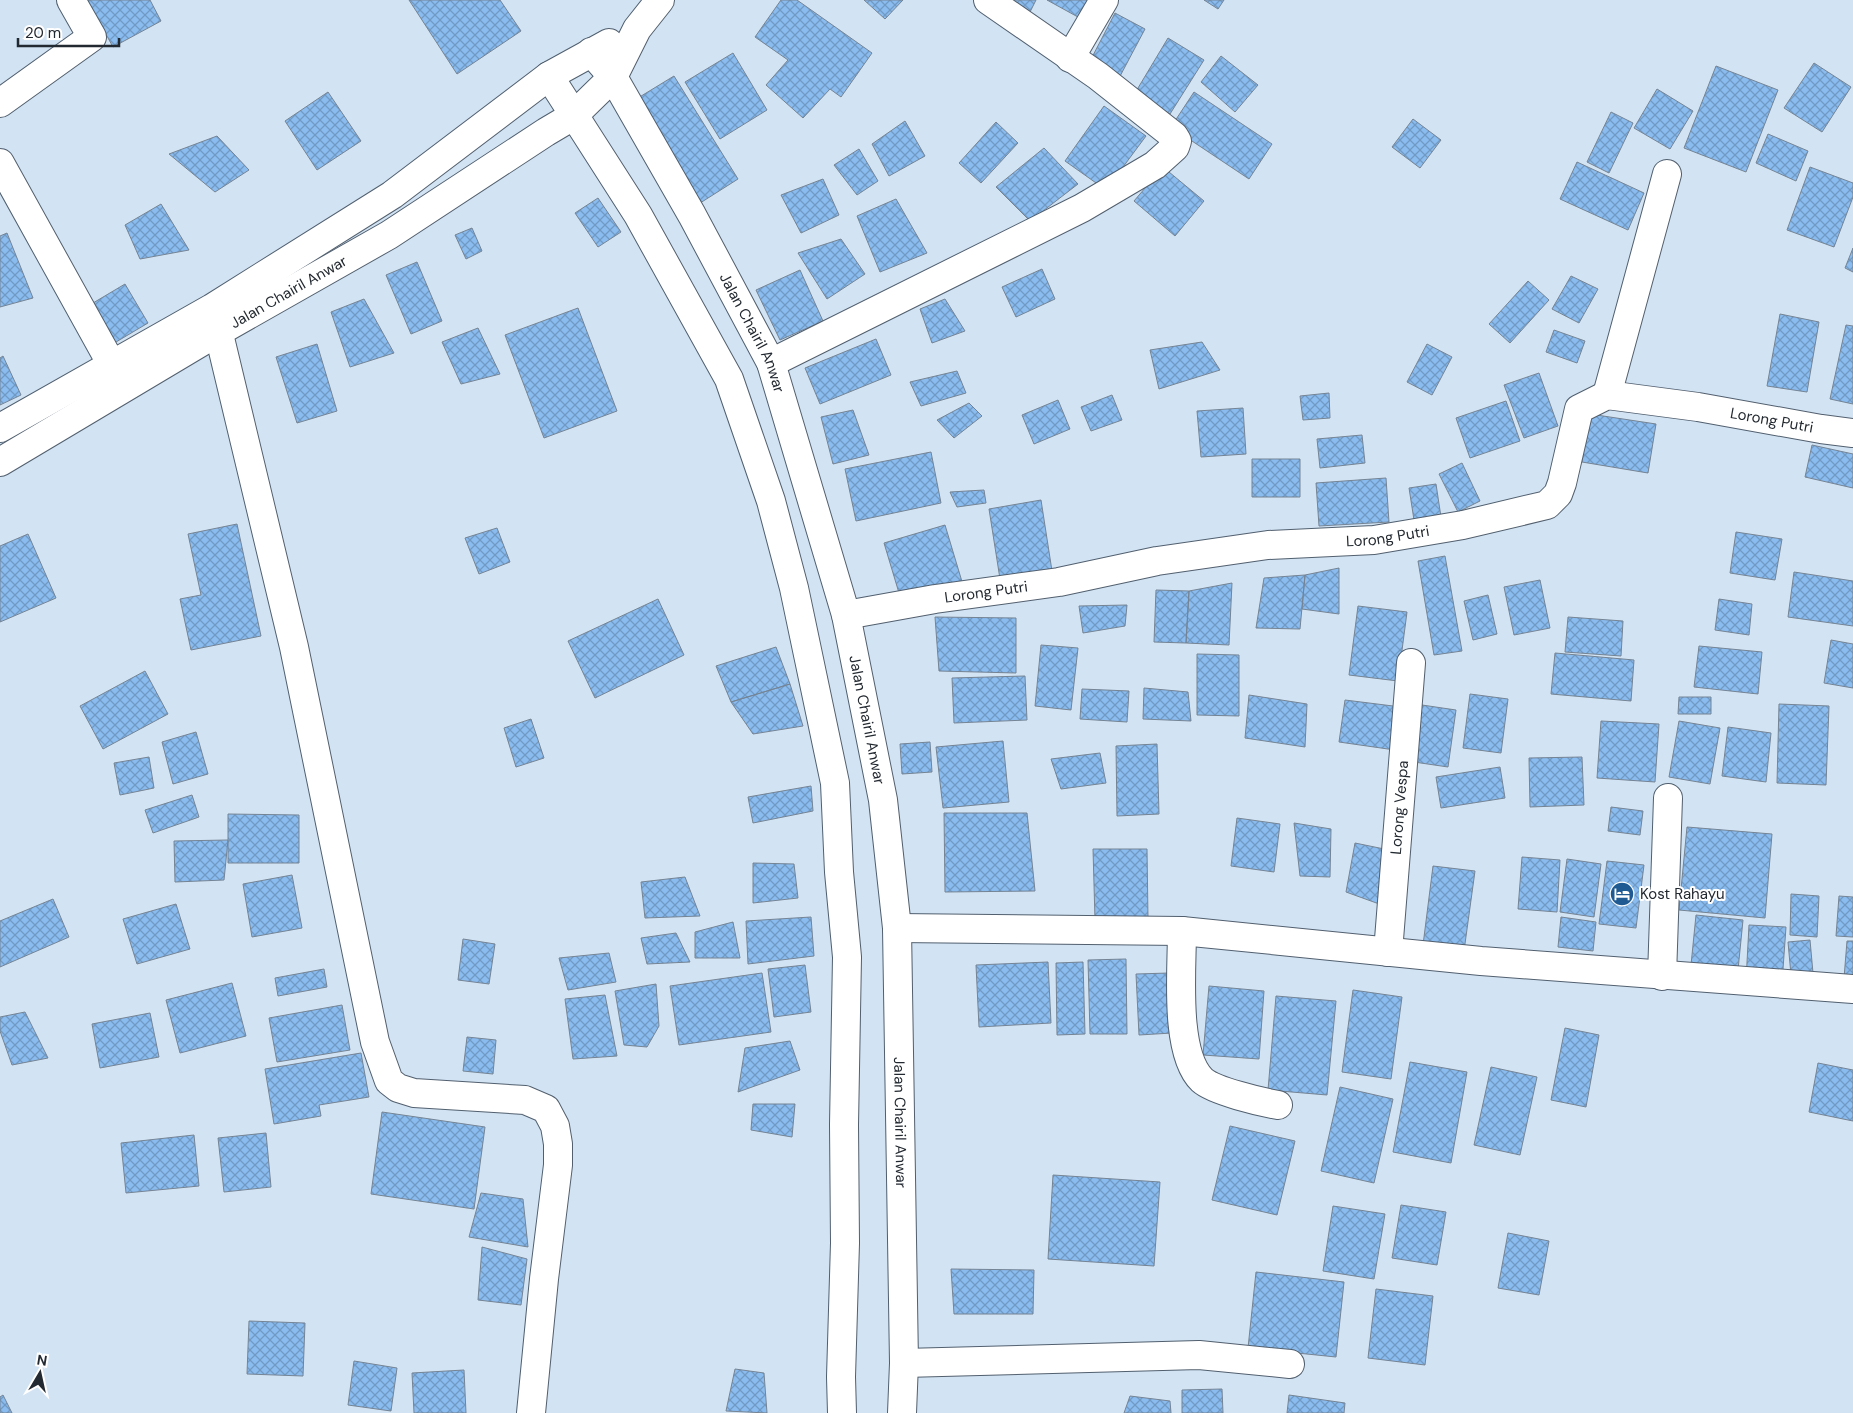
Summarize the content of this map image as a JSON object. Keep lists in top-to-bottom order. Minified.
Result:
{"streets":{"street":["Jalan Chairil Anwar","Lorong Putri","Lorong Vespa"]},"crossings":[["Jalan Chairil Anwar","Lorong Putri"]],"places":{"hotel":["Kost Rahayu"]},"scale_bar":"20 m","north":"top"}
